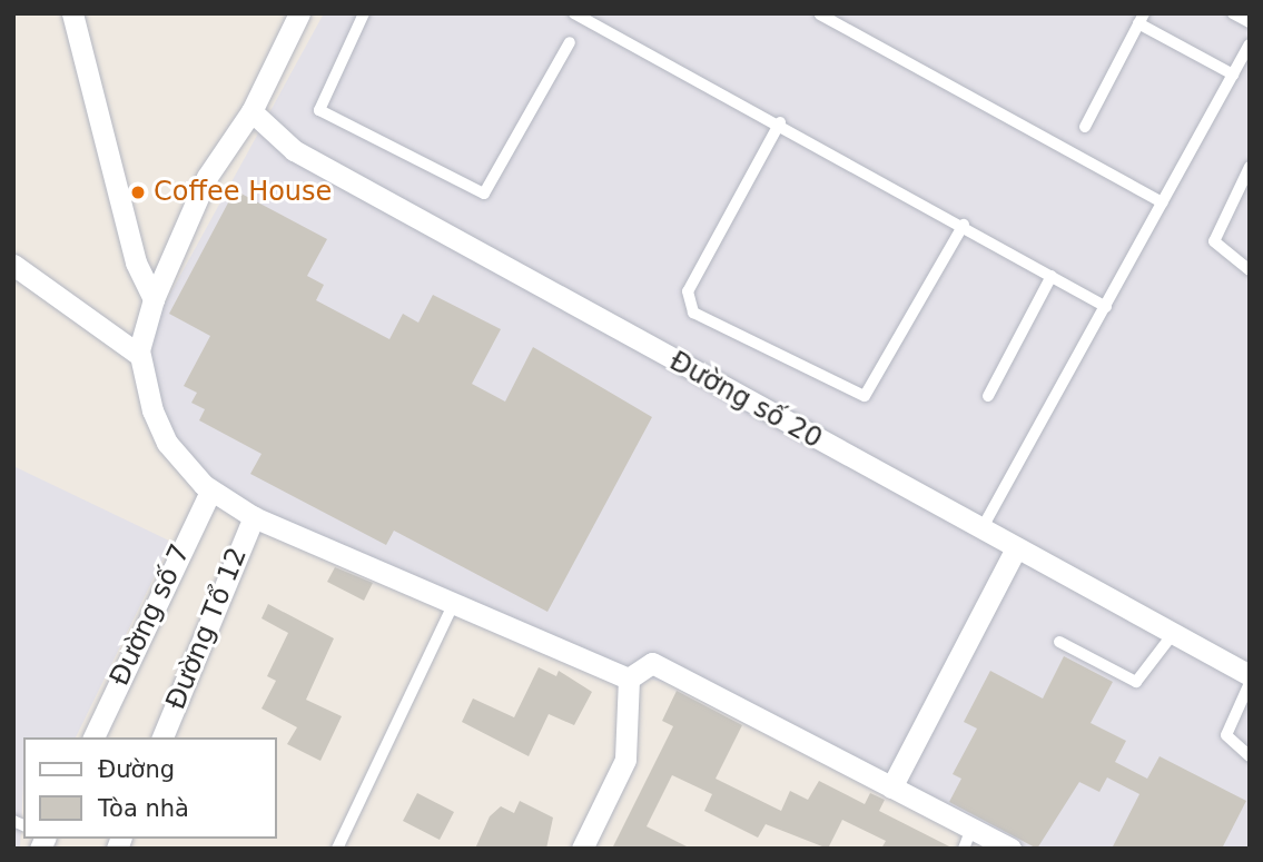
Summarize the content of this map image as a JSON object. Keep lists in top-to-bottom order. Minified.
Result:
{"streets":{"street":["Đường số 20","Đường số 7","Đường Tổ 12"]},"places":["Coffee House"],"legend":["Đường","Tòa nhà"]}
